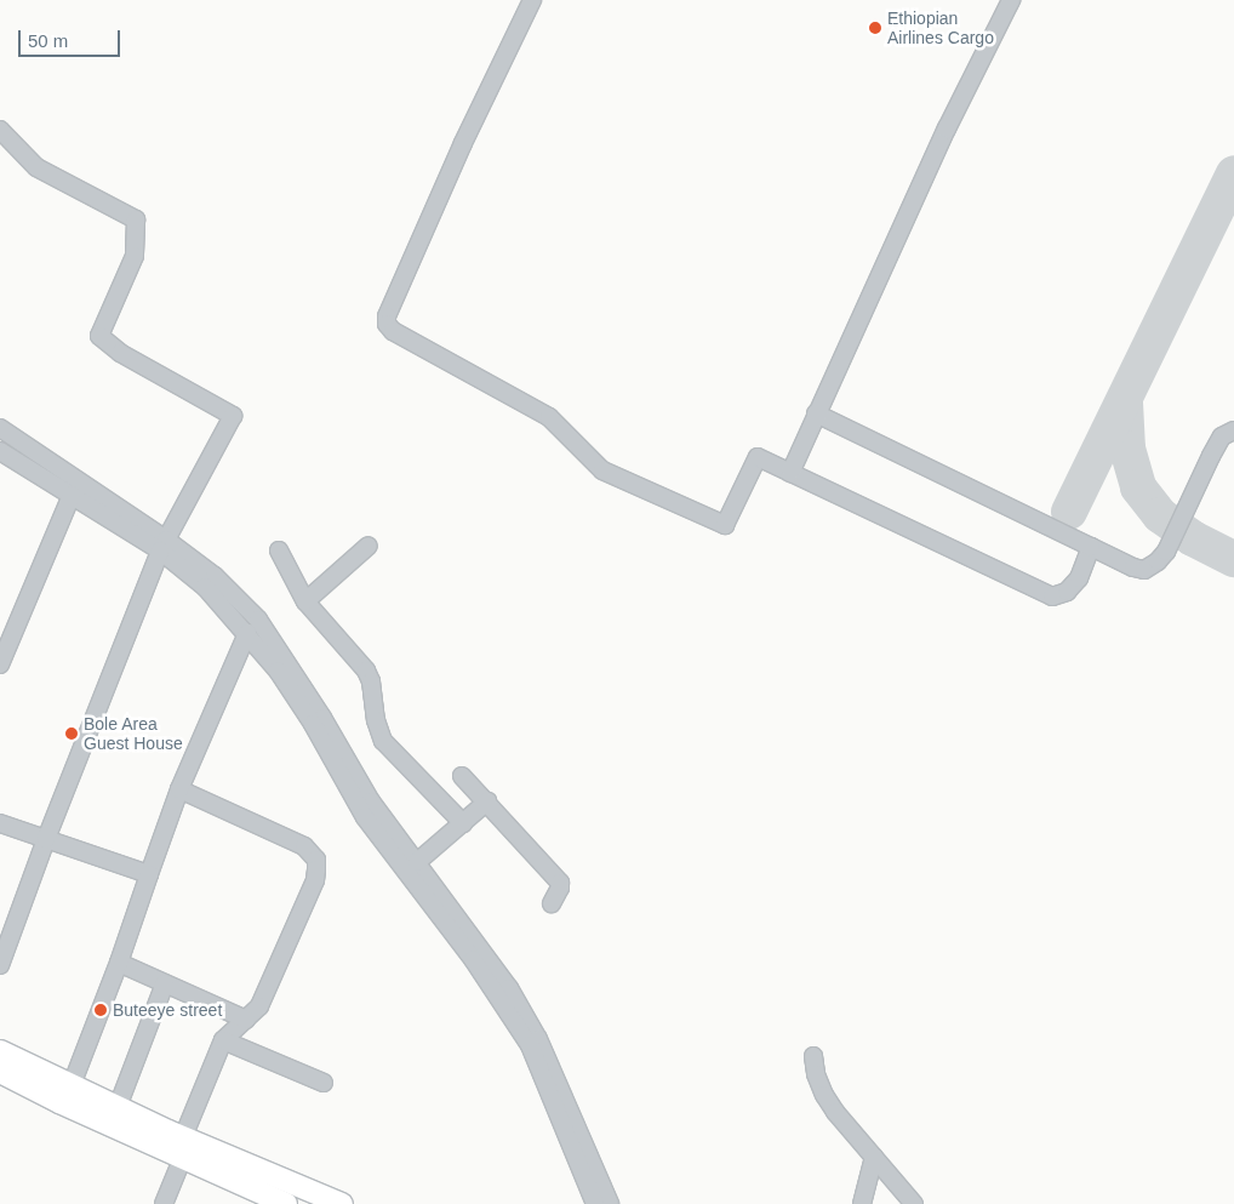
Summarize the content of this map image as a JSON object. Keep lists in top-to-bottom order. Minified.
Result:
{"places":["Ethiopian Airlines Cargo","Bole Area Guest House","Buteeye street"],"scale_bar":"50 m"}
